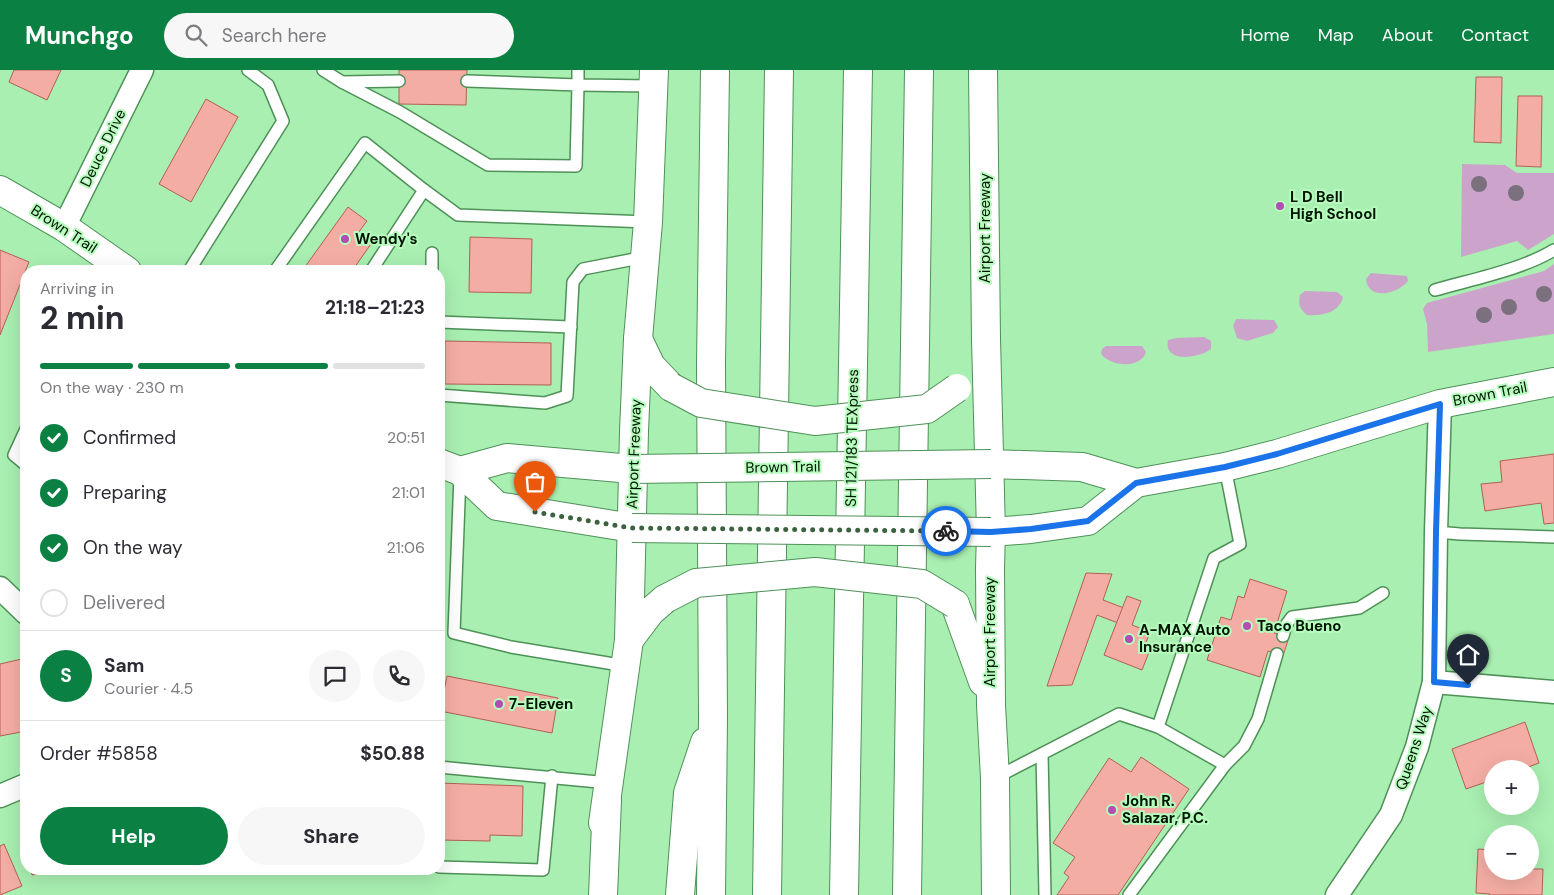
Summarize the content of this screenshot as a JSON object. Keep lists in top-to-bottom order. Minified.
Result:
{"streets":{"main road":["Airport Freeway","Brown Trail","SH 121/183 TEXpress"],"street":["Deuce Drive","Queens Way"]},"crossings":[["Deuce Drive","Brown Trail"],["Airport Freeway","Brown Trail"],["Brown Trail","Queens Way"]],"places":["L D Bell High School","Wendy's","Taco Bueno","A-MAX Auto Insurance","7-Eleven","John R. Salazar, P.C."],"page":{"header":"Munchgo","search":"Search here","nav":["Home","Map","About","Contact"],"heading":["2 min","Arriving in","21:18–21:23"],"panel":["Sam","Courier · 4.5","Order #5858","$50.88"],"bar":"On the way · 230 m","list":[["Confirmed","20:51"],["Preparing","21:01"],["On the way","21:06"],"Delivered"],"round":"S","map_buttons":["+","−"],"buttons":["Help","Share"]}}
